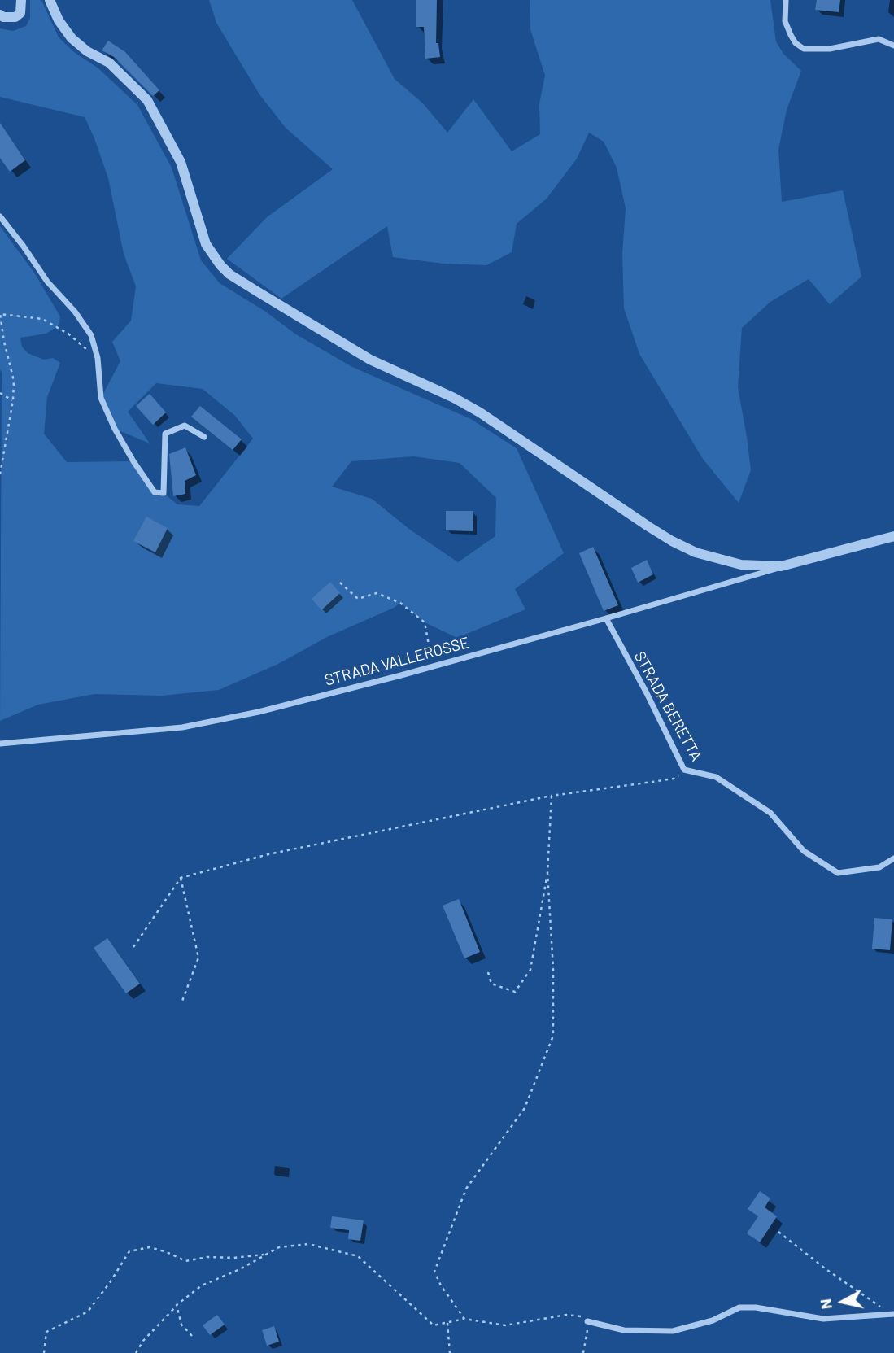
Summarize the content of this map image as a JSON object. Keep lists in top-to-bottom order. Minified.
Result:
{"streets":{"street":["STRADA VALLEROSSE","STRADA BERETTA"]},"crossings":[["STRADA VALLEROSSE","STRADA BERETTA"]],"north":"left"}
